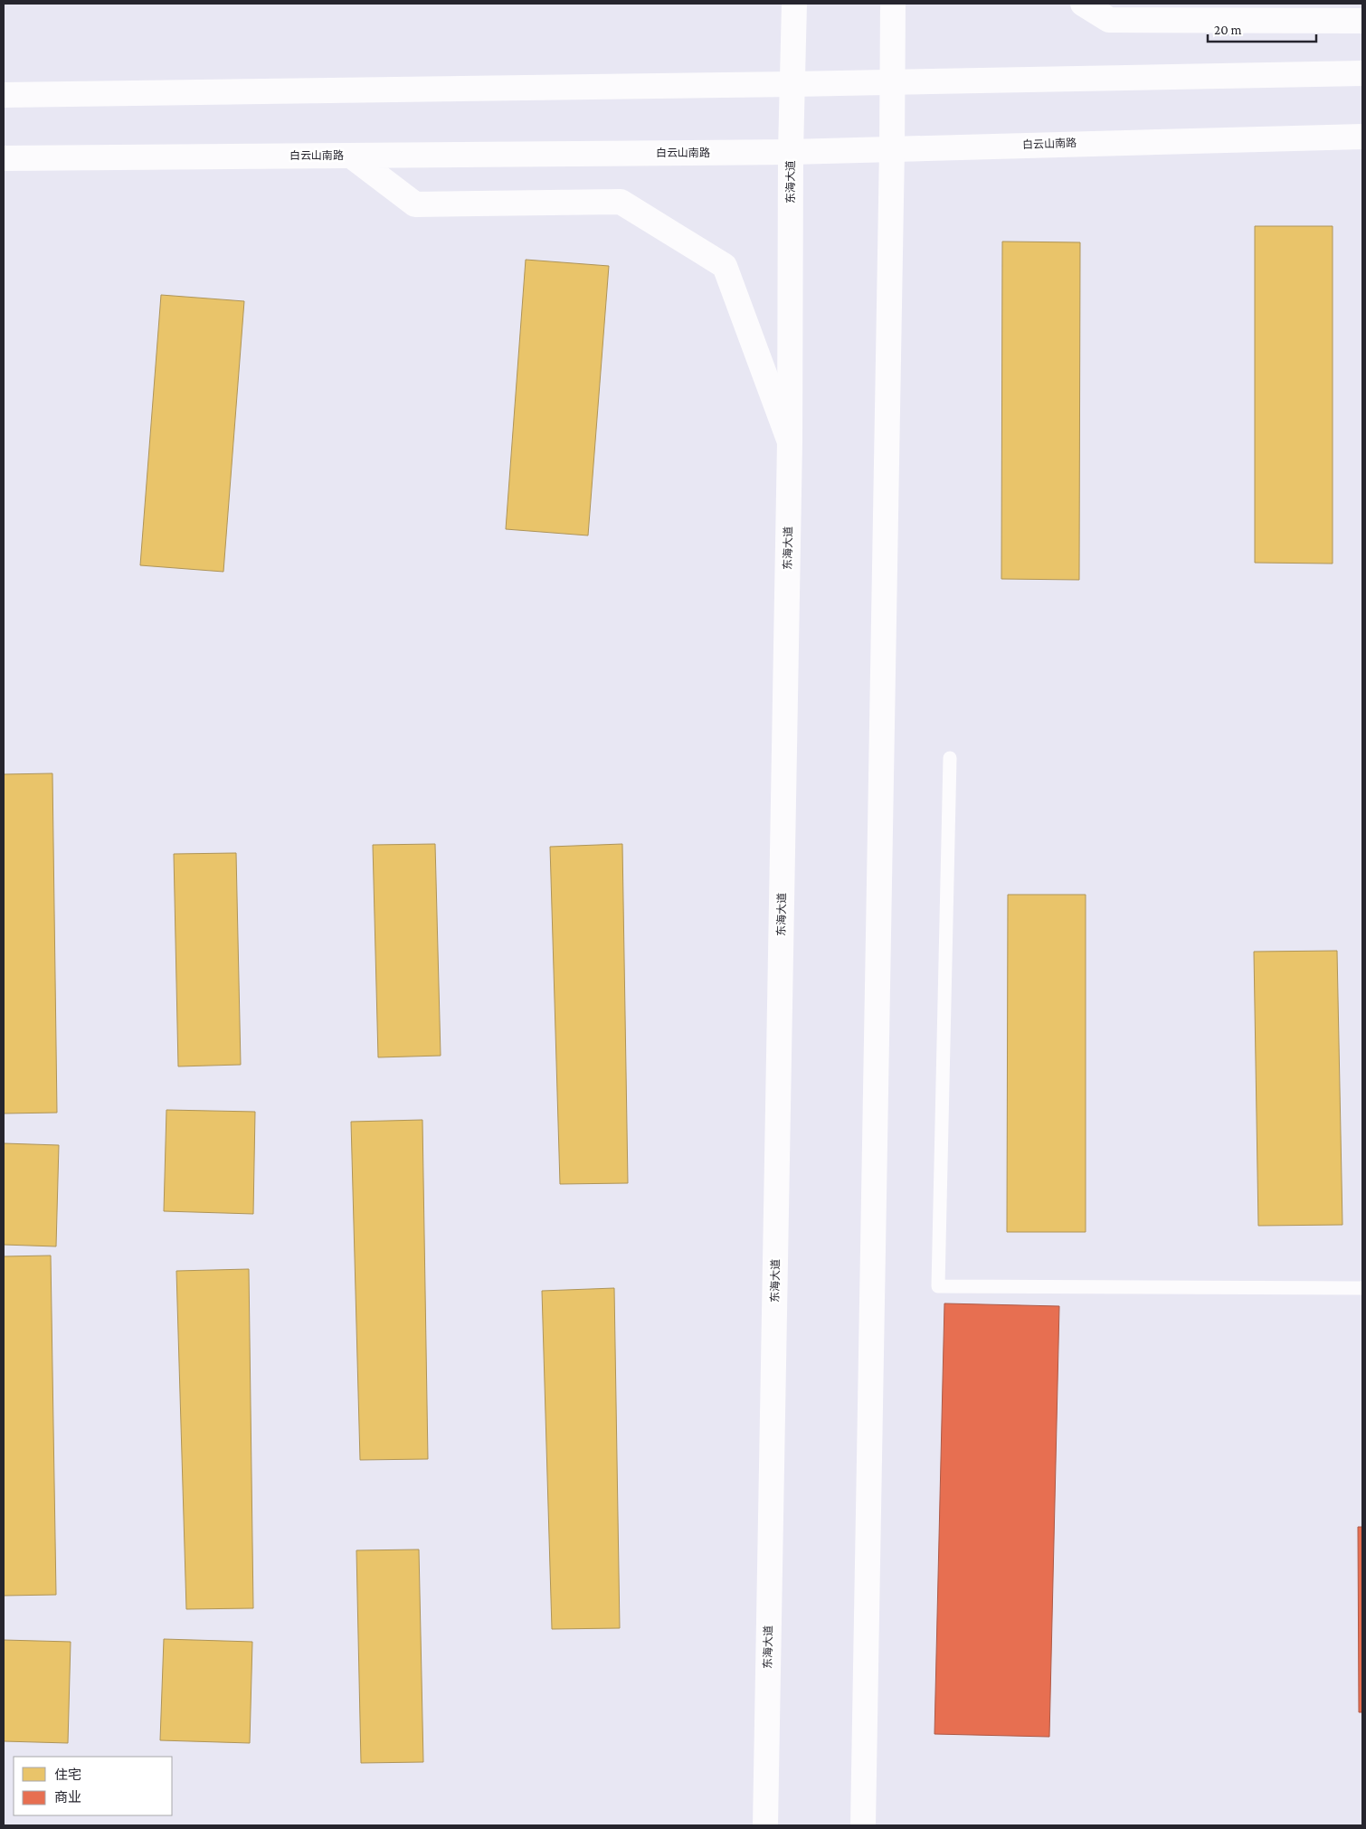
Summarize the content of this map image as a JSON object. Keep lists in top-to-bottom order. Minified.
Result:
{"streets":{"main road":["白云山南路","东海大道"]},"crossings":[["白云山南路","东海大道"]],"legend":["住宅","商业"],"scale_bar":"20 m"}
